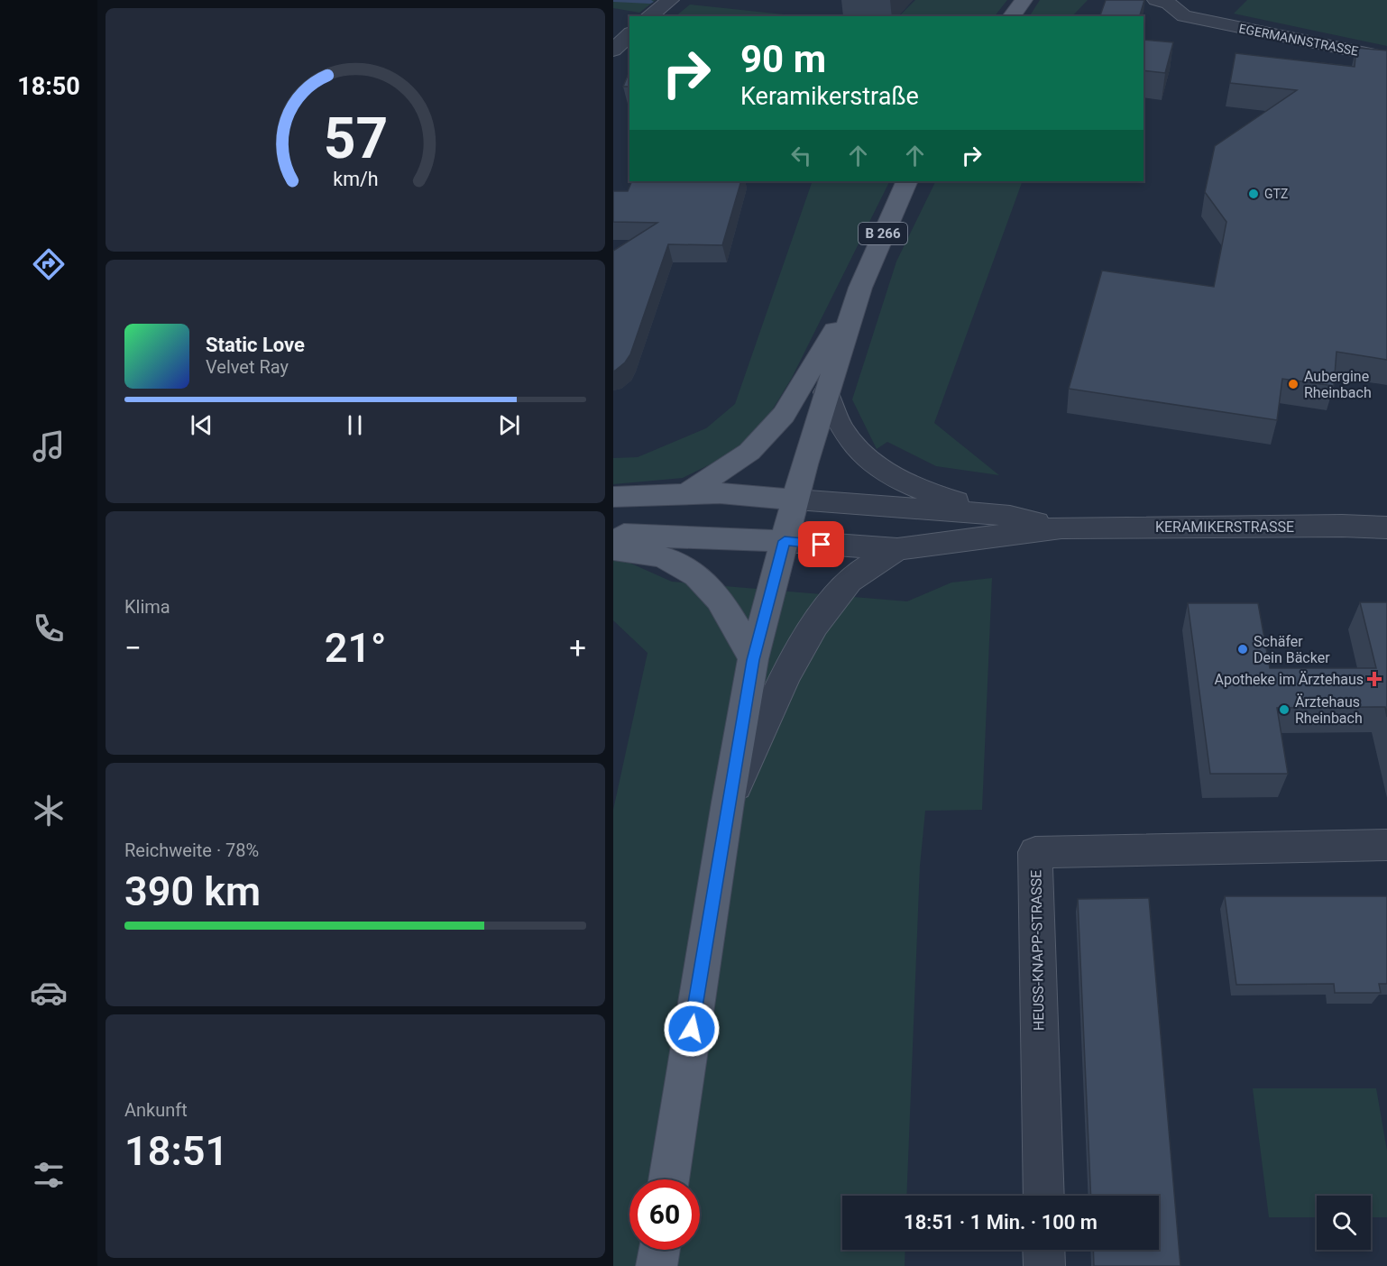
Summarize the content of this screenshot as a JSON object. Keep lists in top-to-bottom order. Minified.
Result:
{"streets":{"main road":["B 266"],"street":["EGERMANNSTRASSE","KERAMIKERSTRASSE","HEUSS-KNAPP-STRASSE"]},"crossings":[["B 266","KERAMIKERSTRASSE"]],"places":{"other":["GTZ","Aubergine Rheinbach","Schäfer Dein Bäcker","Ärztehaus Rheinbach"],"health":["Apotheke im Ärztehaus"]},"page":{"tabs":"18:50","turn":["90 m","Keramikerstraße"],"song":["Static Love","Velvet Ray"],"tile":["Klima",["Reichweite · 78%","390 km"],["Ankunft","18:51"]],"heat":["−","21°","+"],"limit":"60","trip":"18:51 · 1 Min. · 100 m","gauge":["57","km/h"]}}
